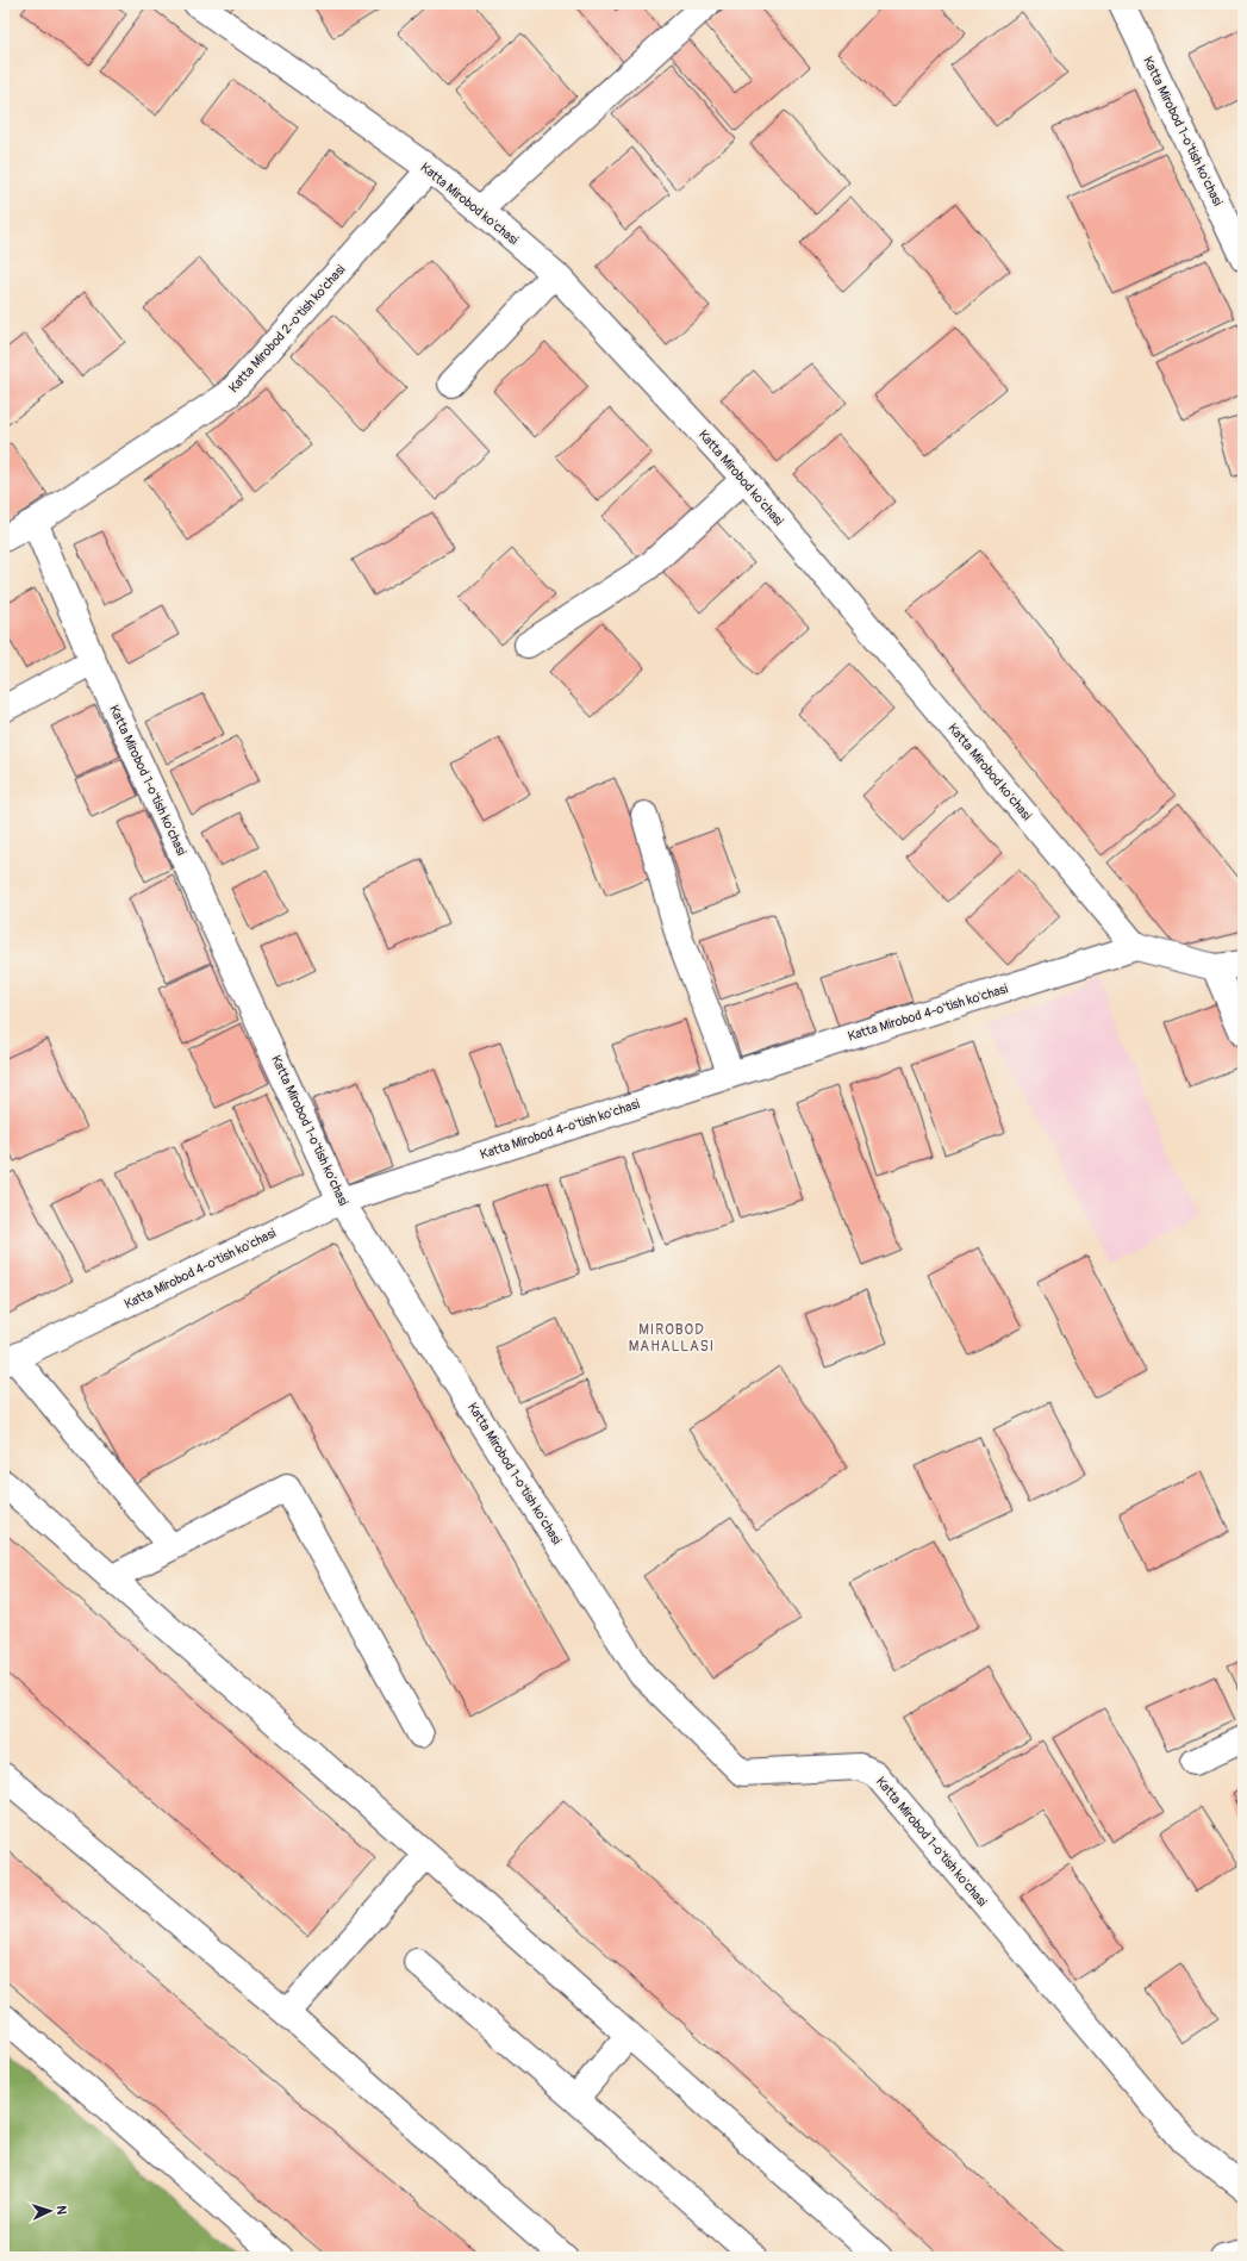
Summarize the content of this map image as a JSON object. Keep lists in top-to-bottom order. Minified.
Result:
{"streets":{"street":["Katta Mirobod 1-o'tish ko'chasi","Katta Mirobod ko'chasi","Katta Mirobod 2-o'tish ko'chasi","Katta Mirobod 4-o'tish ko'chasi"]},"crossings":[["Katta Mirobod 1-o'tish ko'chasi","Katta Mirobod 2-o'tish ko'chasi"],["Katta Mirobod 1-o'tish ko'chasi","Katta Mirobod 4-o'tish ko'chasi"],["Katta Mirobod ko'chasi","Katta Mirobod 2-o'tish ko'chasi"],["Katta Mirobod ko'chasi","Katta Mirobod 4-o'tish ko'chasi"]],"districts":["MIROBOD MAHALLASI"],"north":"right"}
